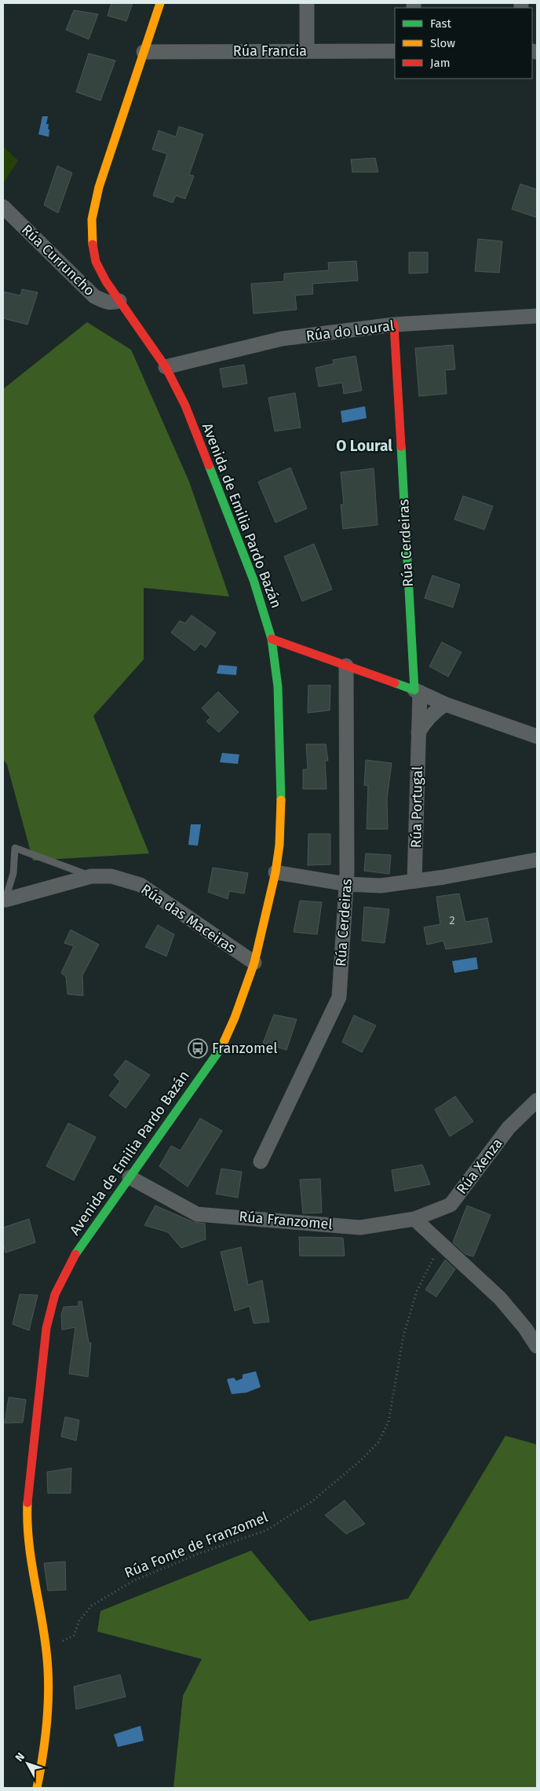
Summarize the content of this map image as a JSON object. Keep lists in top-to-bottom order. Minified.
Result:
{"streets":{"street":["Rúa Francia","Rúa Curruncho","Rúa do Loural","Avenida de Emilia Pardo Bazán","Rúa Cerdeiras","Rúa Portugal","Rúa das Maceiras","Rúa Xenza","Rúa Franzomel"],"path":["Rúa Fonte de Franzomel"]},"crossings":[["Rúa Francia","Avenida de Emilia Pardo Bazán"],["Rúa Curruncho","Avenida de Emilia Pardo Bazán"],["Rúa do Loural","Avenida de Emilia Pardo Bazán"],["Rúa do Loural","Rúa Cerdeiras"],["Avenida de Emilia Pardo Bazán","Rúa das Maceiras"],["Avenida de Emilia Pardo Bazán","Rúa Franzomel"],["Avenida de Emilia Pardo Bazán","Rúa Fonte de Franzomel"],["Rúa Cerdeiras","Rúa Portugal"],["Rúa Xenza","Rúa Franzomel"]],"districts":["O Loural"],"places":{"bus stop":["Franzomel"]},"house_numbers":["2"],"legend":["Fast","Slow","Jam"],"north":"top left"}
